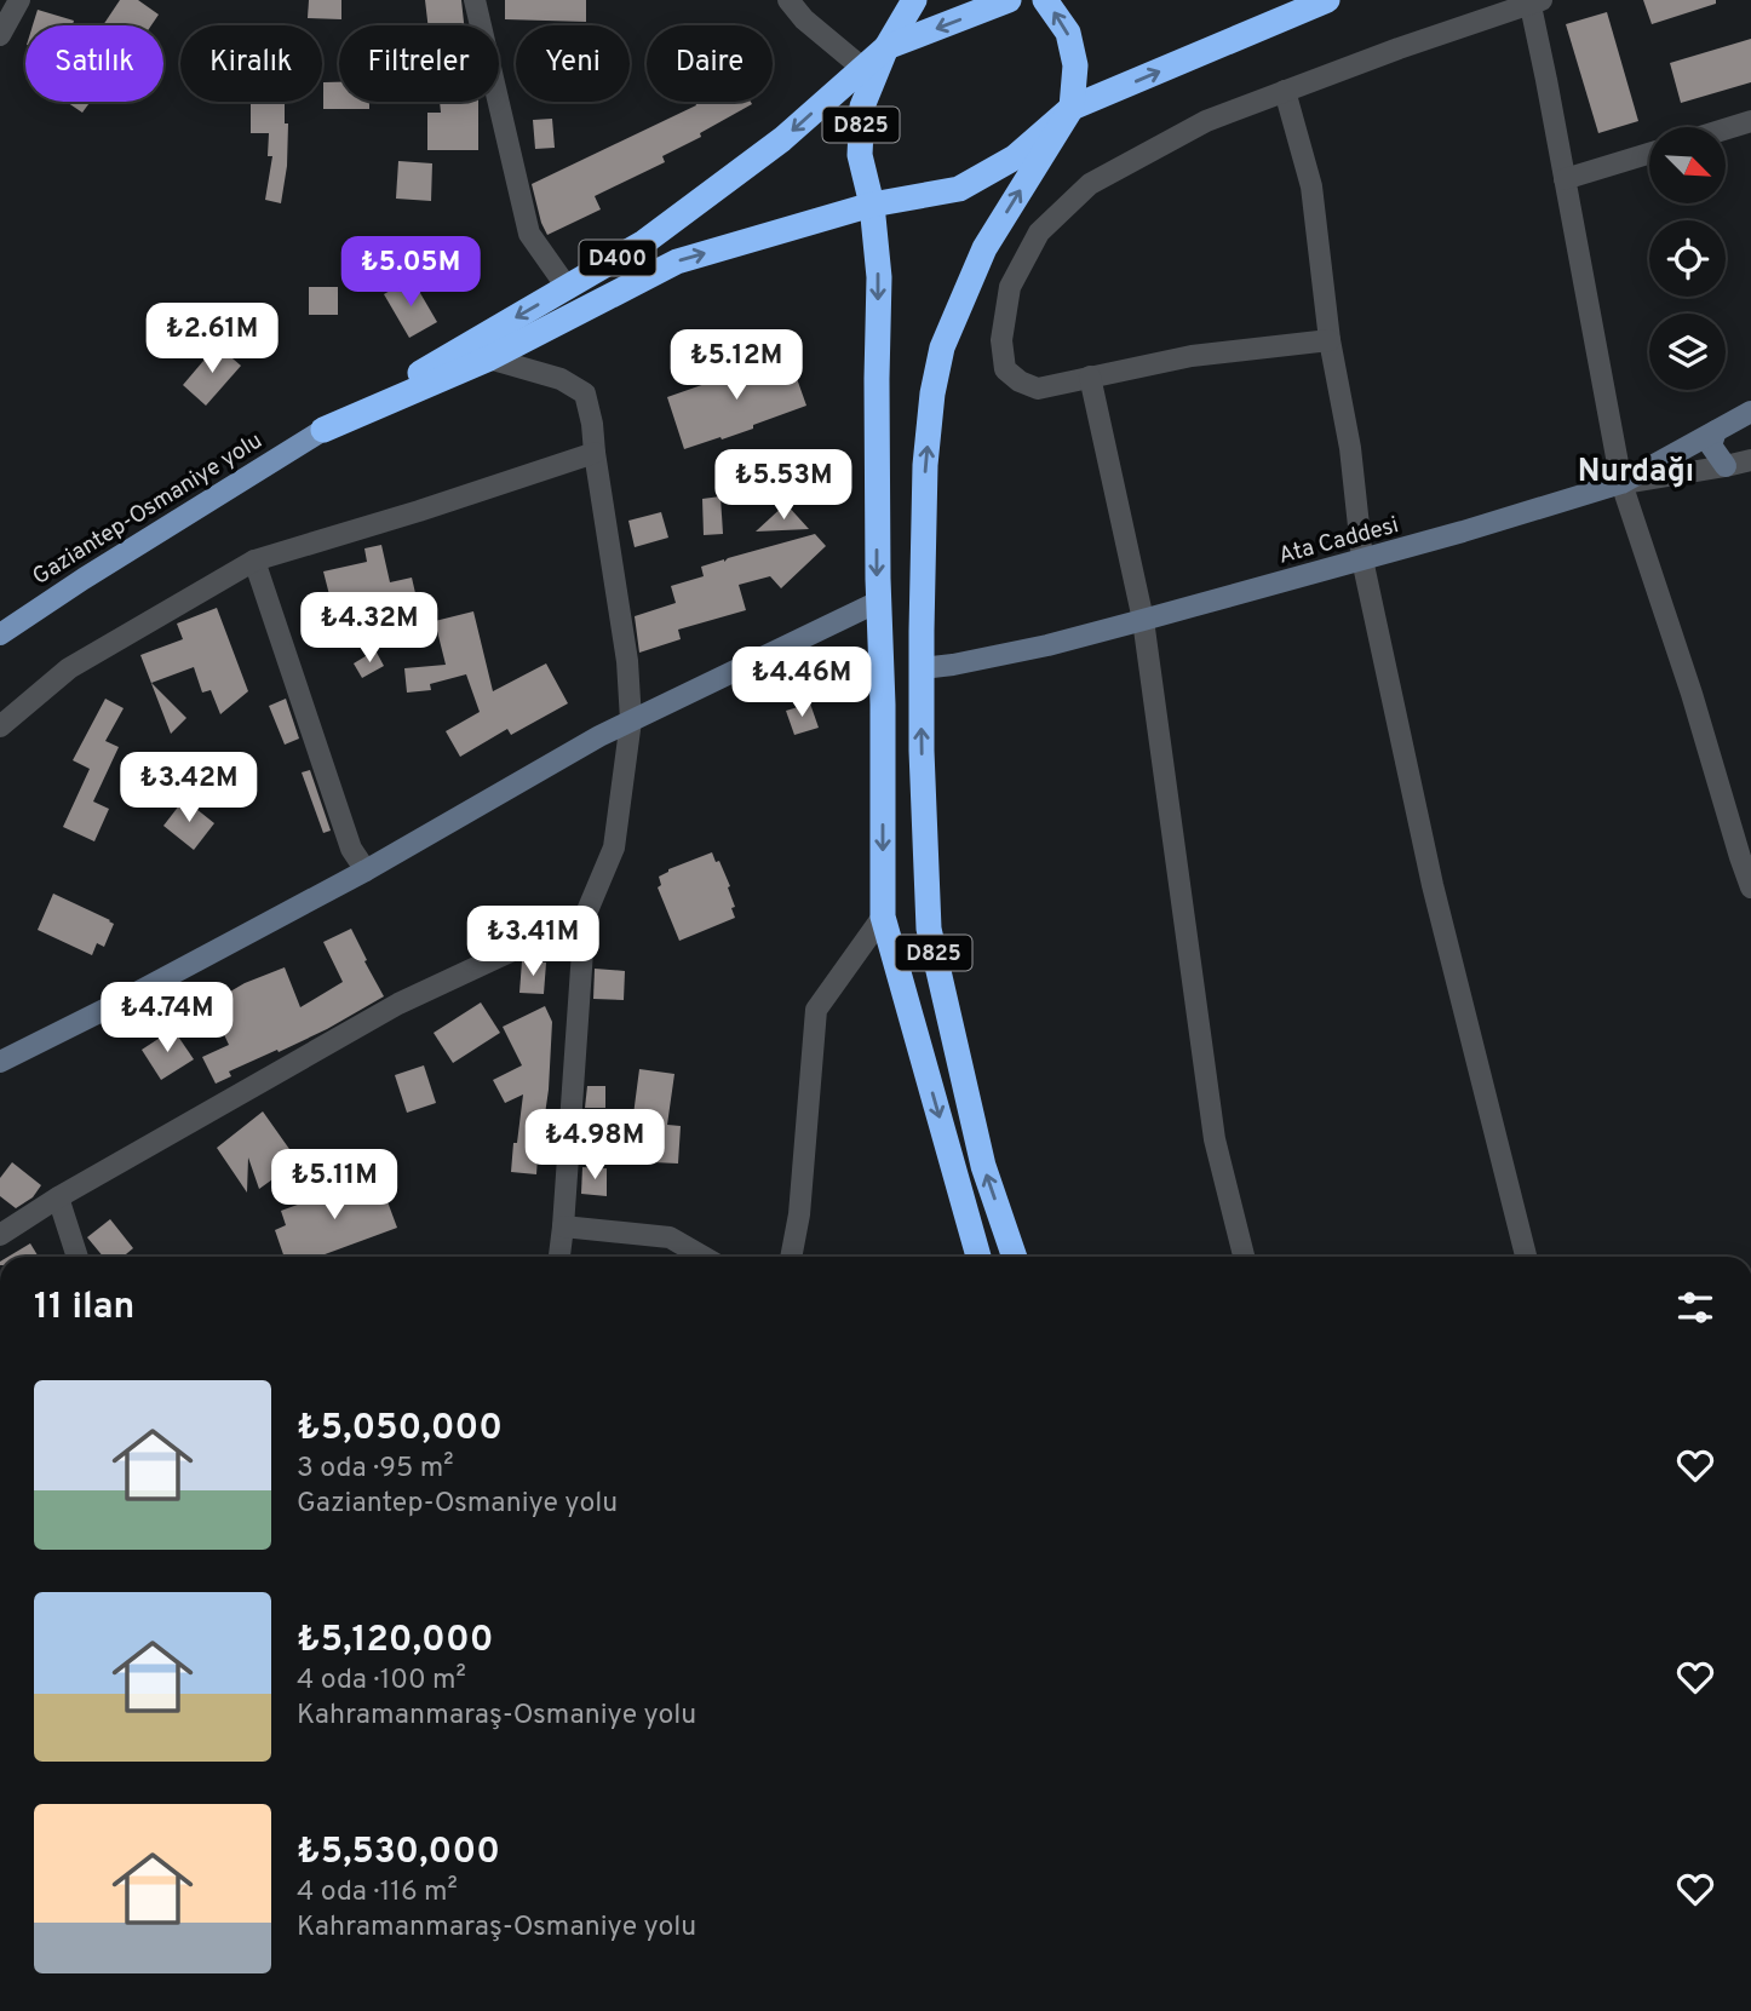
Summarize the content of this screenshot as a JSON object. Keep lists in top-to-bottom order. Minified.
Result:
{"streets":{"highway":["D825","D400"],"main road":["Gaziantep-Osmaniye yolu"],"street":["Ata Caddesi"]},"crossings":[["D825","D400"],["D825","Ata Caddesi"],["D400","Gaziantep-Osmaniye yolu"]],"districts":["Nurdağı"],"north":"bottom right","page":{"chip":["Satılık","Kiralık","Filtreler","Yeni","Daire"],"price":["₺5.05M","₺2.61M","₺5.12M","₺5.53M","₺4.32M","₺4.46M","₺3.42M","₺3.41M","₺4.74M","₺4.98M","₺5.11M"],"heading":"11 ilan","list":[{"name":"₺5,050,000","note":"3 oda · 95 m² · Gaziantep-Osmaniye yolu"},{"name":"₺5,120,000","note":"4 oda · 100 m² · Kahramanmaraş-Osmaniye yolu"},{"name":"₺5,530,000","note":"4 oda · 116 m² · Kahramanmaraş-Osmaniye yolu"}]}}
